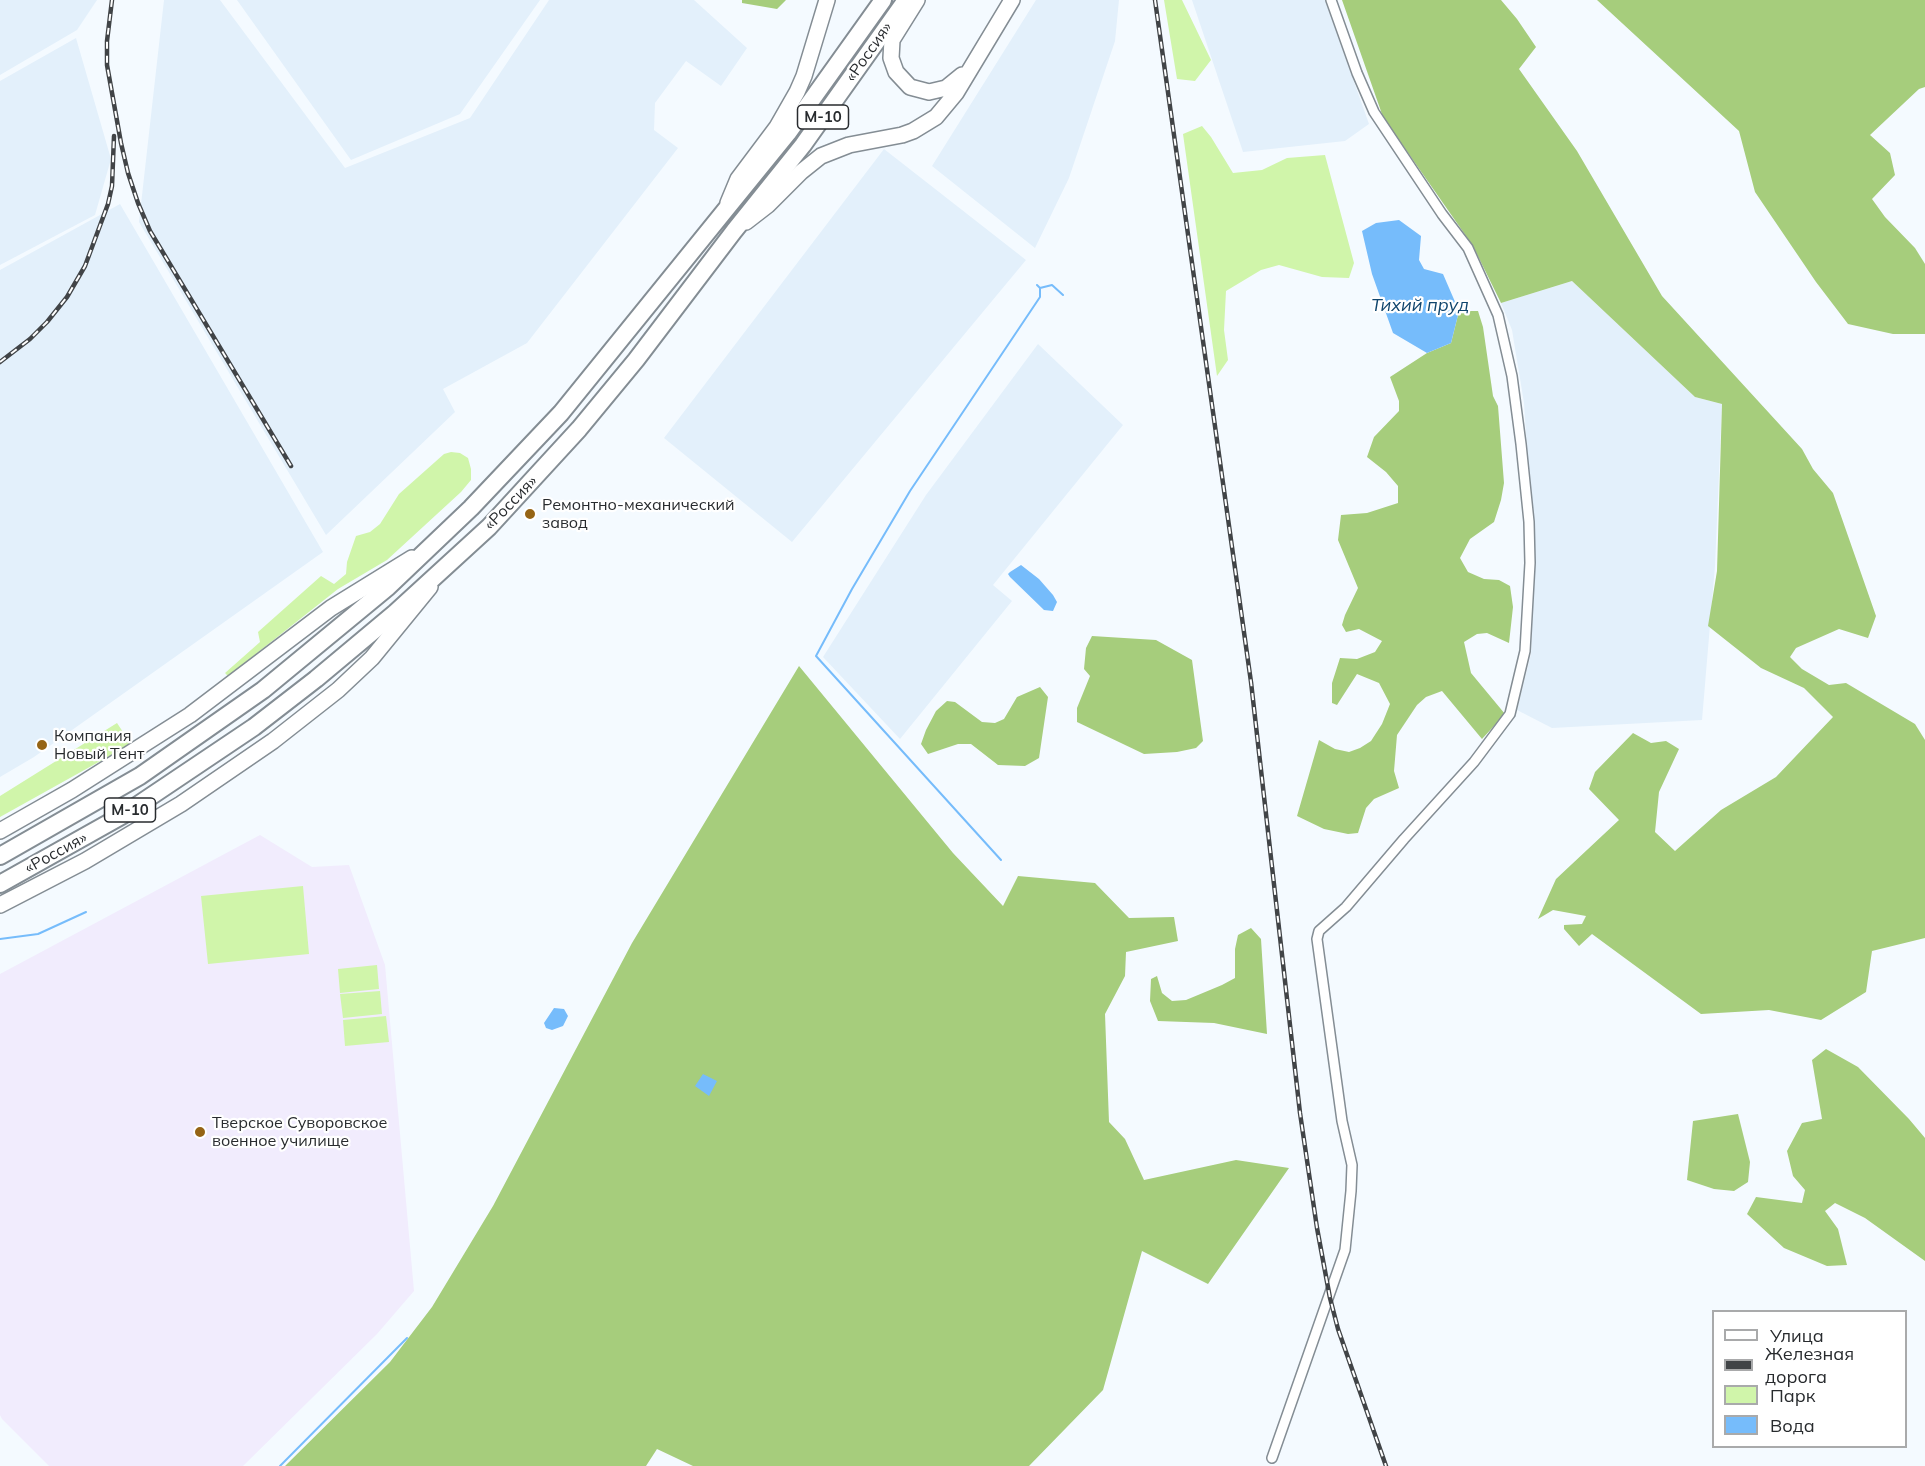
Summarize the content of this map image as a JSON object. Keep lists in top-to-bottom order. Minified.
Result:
{"streets":{"highway":["«Россия»","М-10"]},"water":["Тихий пруд"],"places":["Ремонтно-механический завод","Компания Новый Тент","Тверское Суворовское военное училище"],"legend":["Улица","Железная дорога","Парк","Вода"]}
